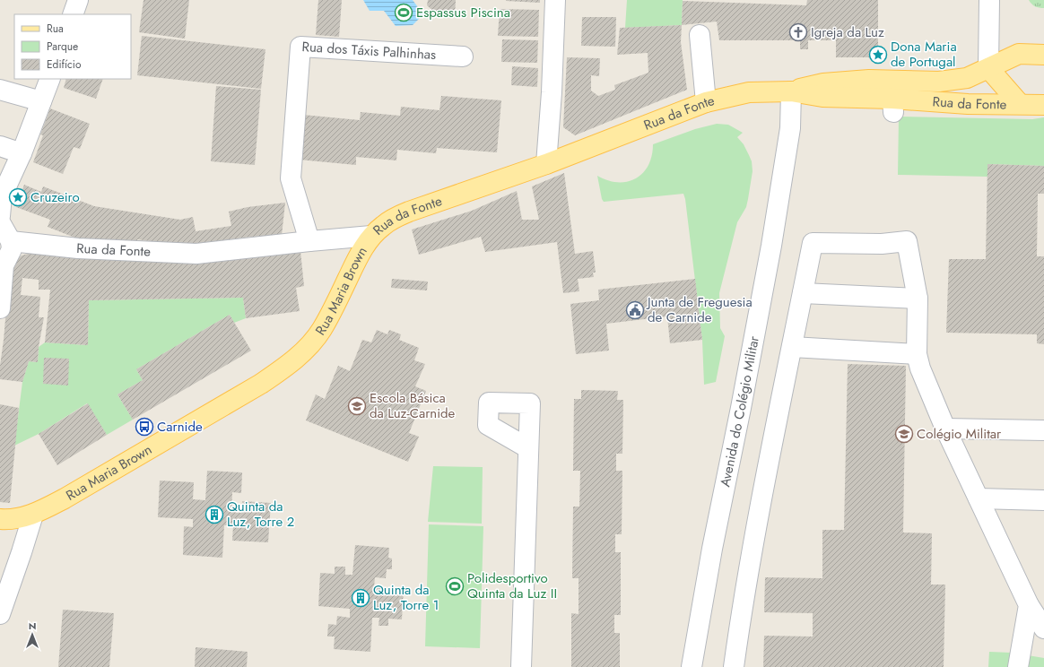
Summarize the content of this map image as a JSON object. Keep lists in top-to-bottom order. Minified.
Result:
{"streets":{"main road":["Rua da Fonte","Rua Maria Brown"],"street":["Rua dos Táxis Palhinhas","Avenida do Colégio Militar"]},"crossings":[["Rua dos Táxis Palhinhas","Rua da Fonte"],["Rua da Fonte","Rua Maria Brown"],["Rua da Fonte","Avenida do Colégio Militar"]],"places":{"sports":["Espassus Piscina","Polidesportivo Quinta da Luz II"],"church":["Igreja da Luz"],"place":["Dona Maria de Portugal","Cruzeiro"],"public building":["Junta de Freguesia de Carnide"],"school or university":["Escola Básica da Luz-Carnide","Colégio Militar"],"bus stop":["Carnide"],"building":["Quinta da Luz, Torre 2","Quinta da Luz, Torre 1"]},"legend":["Rua","Parque","Edifício"],"north":"top"}
